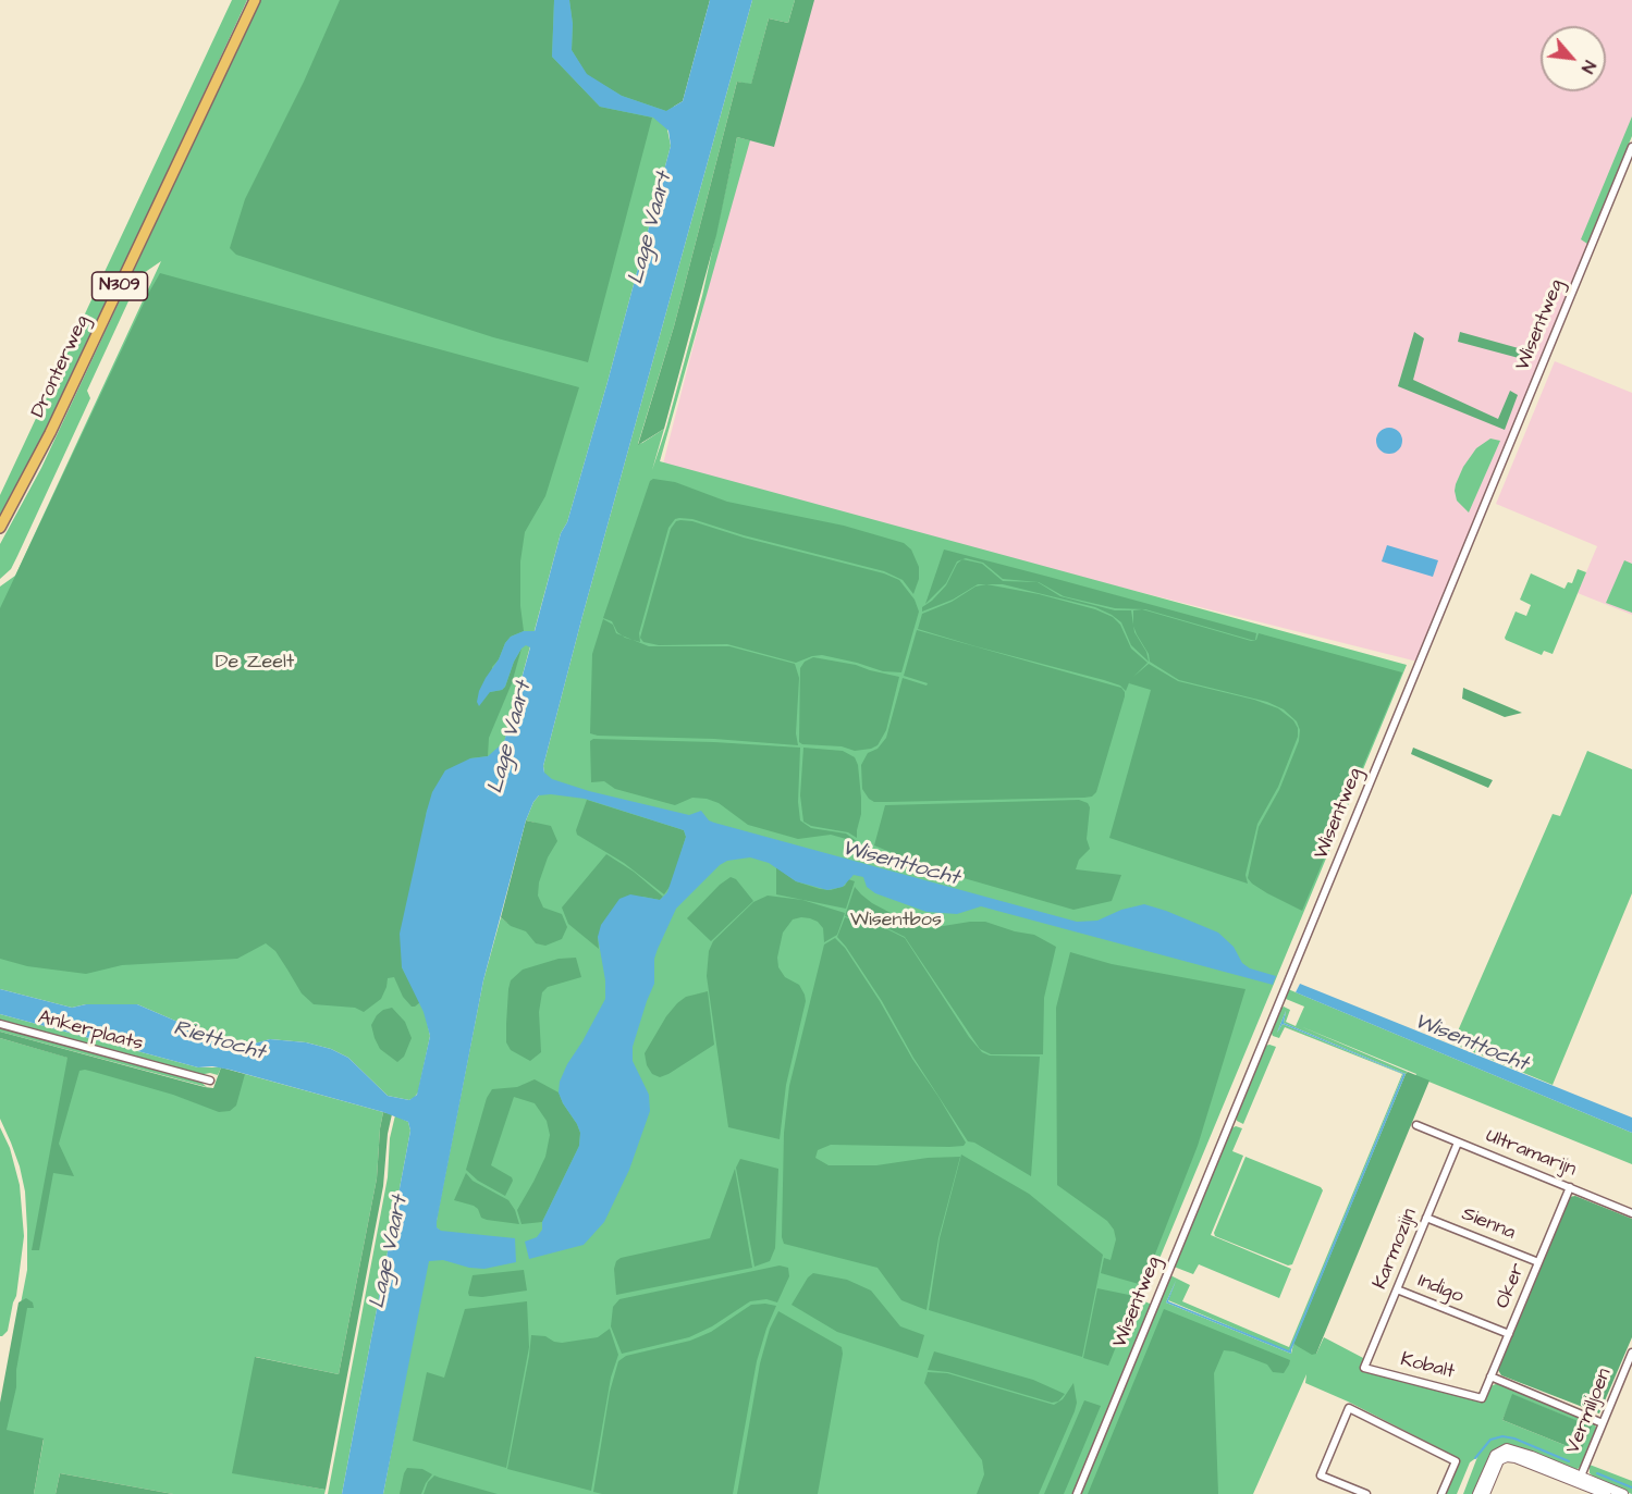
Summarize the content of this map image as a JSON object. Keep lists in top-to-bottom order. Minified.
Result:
{"streets":{"main road":["N309","Dronterweg"],"street":["Wisentweg","Ankerplaats","Ultramarijn","Sienna","Karmozijn","Oker","Indigo","Kobalt","Vermiljoen"]},"crossings":[["Ultramarijn","Karmozijn"],["Ultramarijn","Oker"],["Sienna","Karmozijn"],["Sienna","Oker"],["Karmozijn","Indigo"],["Karmozijn","Kobalt"],["Oker","Indigo"],["Oker","Kobalt"]],"water":["Lage Vaart","Wisenttocht","Riettocht"],"parks":["De Zeelt","Wisentbos"],"north":"bottom right"}
